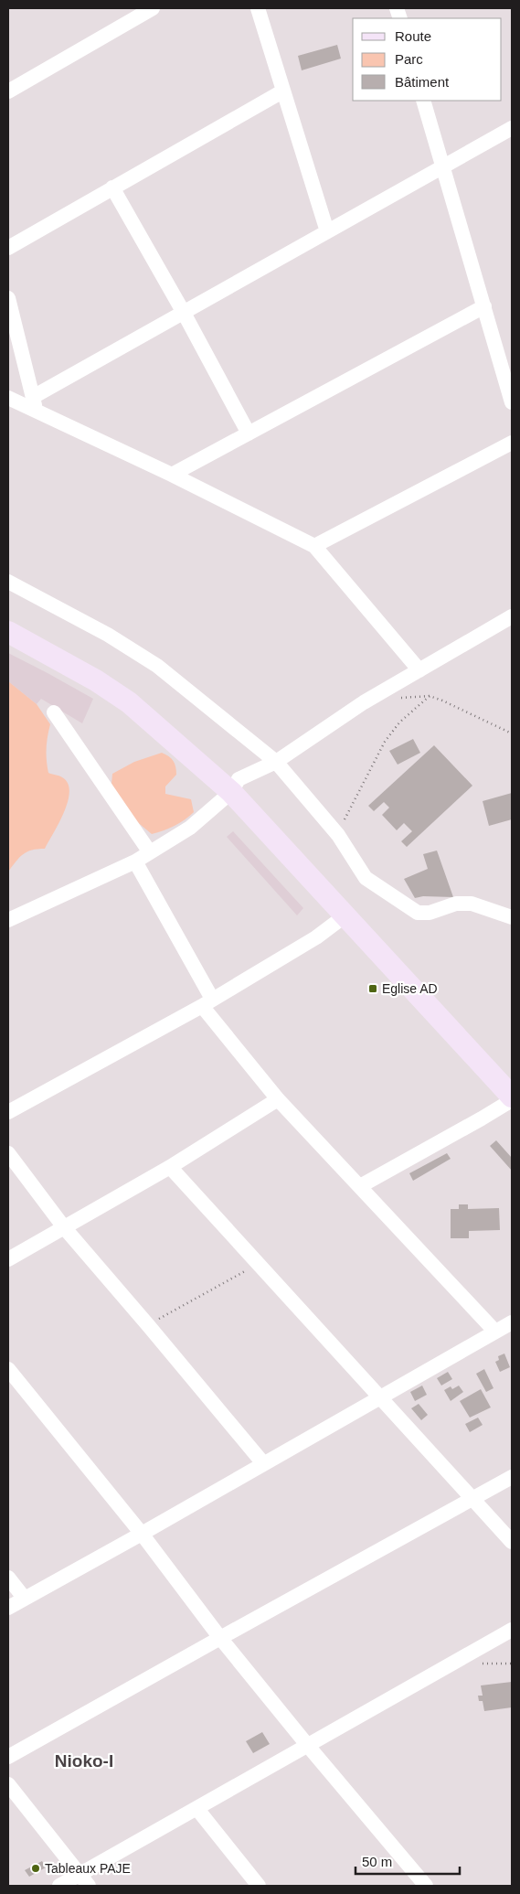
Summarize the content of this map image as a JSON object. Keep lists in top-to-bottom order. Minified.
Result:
{"districts":["Nioko-I"],"places":{"transit":["Eglise AD"],"other":["Tableaux PAJE"]},"legend":["Route","Parc","Bâtiment"],"scale_bar":"50 m"}
